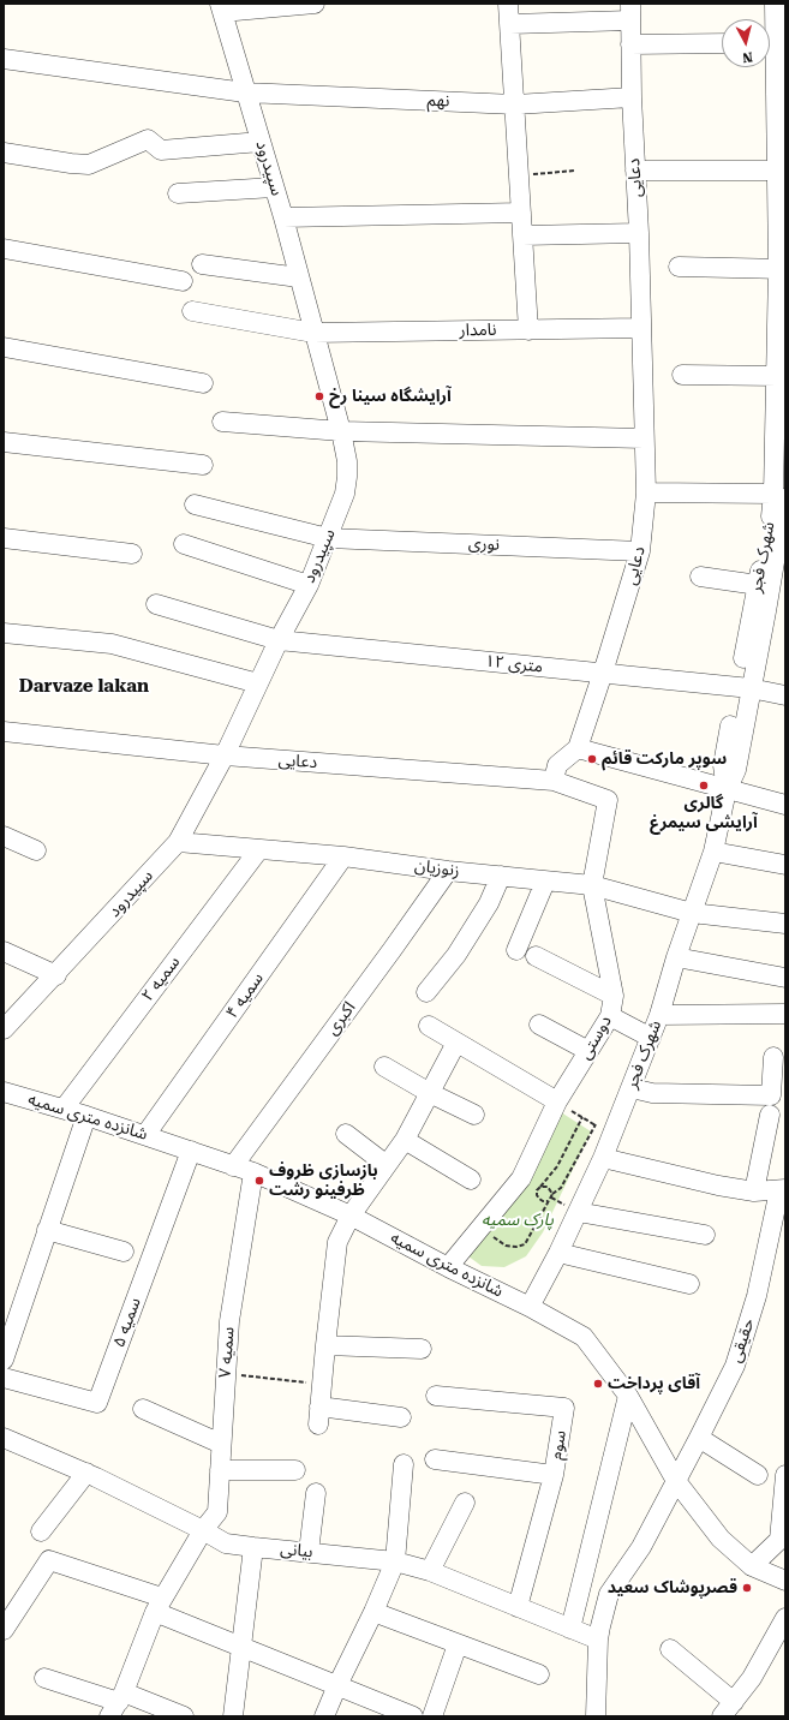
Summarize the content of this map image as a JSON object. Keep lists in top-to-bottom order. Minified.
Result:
{"streets":{"street":["نهم","سپیدرود","دعایی","نامدار","نوری","شهرک فجر","۱۲ متری","زنوزیان","سمیه ۲","سمیه ۴","اکبری","دوستی","شانزده متری سمیه","سمیه ۵","حقیقی","سمیه ۷","سوم","بیانی"]},"crossings":[["نهم","سپیدرود"],["نهم","دعایی"],["سپیدرود","دعایی"],["سپیدرود","نامدار"],["سپیدرود","نوری"],["سپیدرود","۱۲ متری"],["سپیدرود","زنوزیان"],["دعایی","نامدار"],["دعایی","نوری"],["دعایی","۱۲ متری"],["دعایی","دوستی"],["شهرک فجر","۱۲ متری"],["شهرک فجر","زنوزیان"],["شهرک فجر","شانزده متری سمیه"],["زنوزیان","سمیه ۲"],["زنوزیان","سمیه ۴"],["زنوزیان","اکبری"],["زنوزیان","دوستی"],["سمیه ۲","شانزده متری سمیه"],["سمیه ۴","شانزده متری سمیه"],["اکبری","شانزده متری سمیه"],["دوستی","شانزده متری سمیه"],["شانزده متری سمیه","سمیه ۵"],["شانزده متری سمیه","حقیقی"],["شانزده متری سمیه","سمیه ۷"],["حقیقی","بیانی"],["سمیه ۷","بیانی"],["سوم","بیانی"]],"districts":["Darvaze lakan"],"parks":["پارک سمیه"],"places":["آرایشگاه سینا رخ","سوپر مارکت قائم","گالری آرایشی سیمرغ","بازسازی ظروف ظرفینو رشت","آقای پرداخت","قصرپوشاک سعید"],"north":"bottom"}
